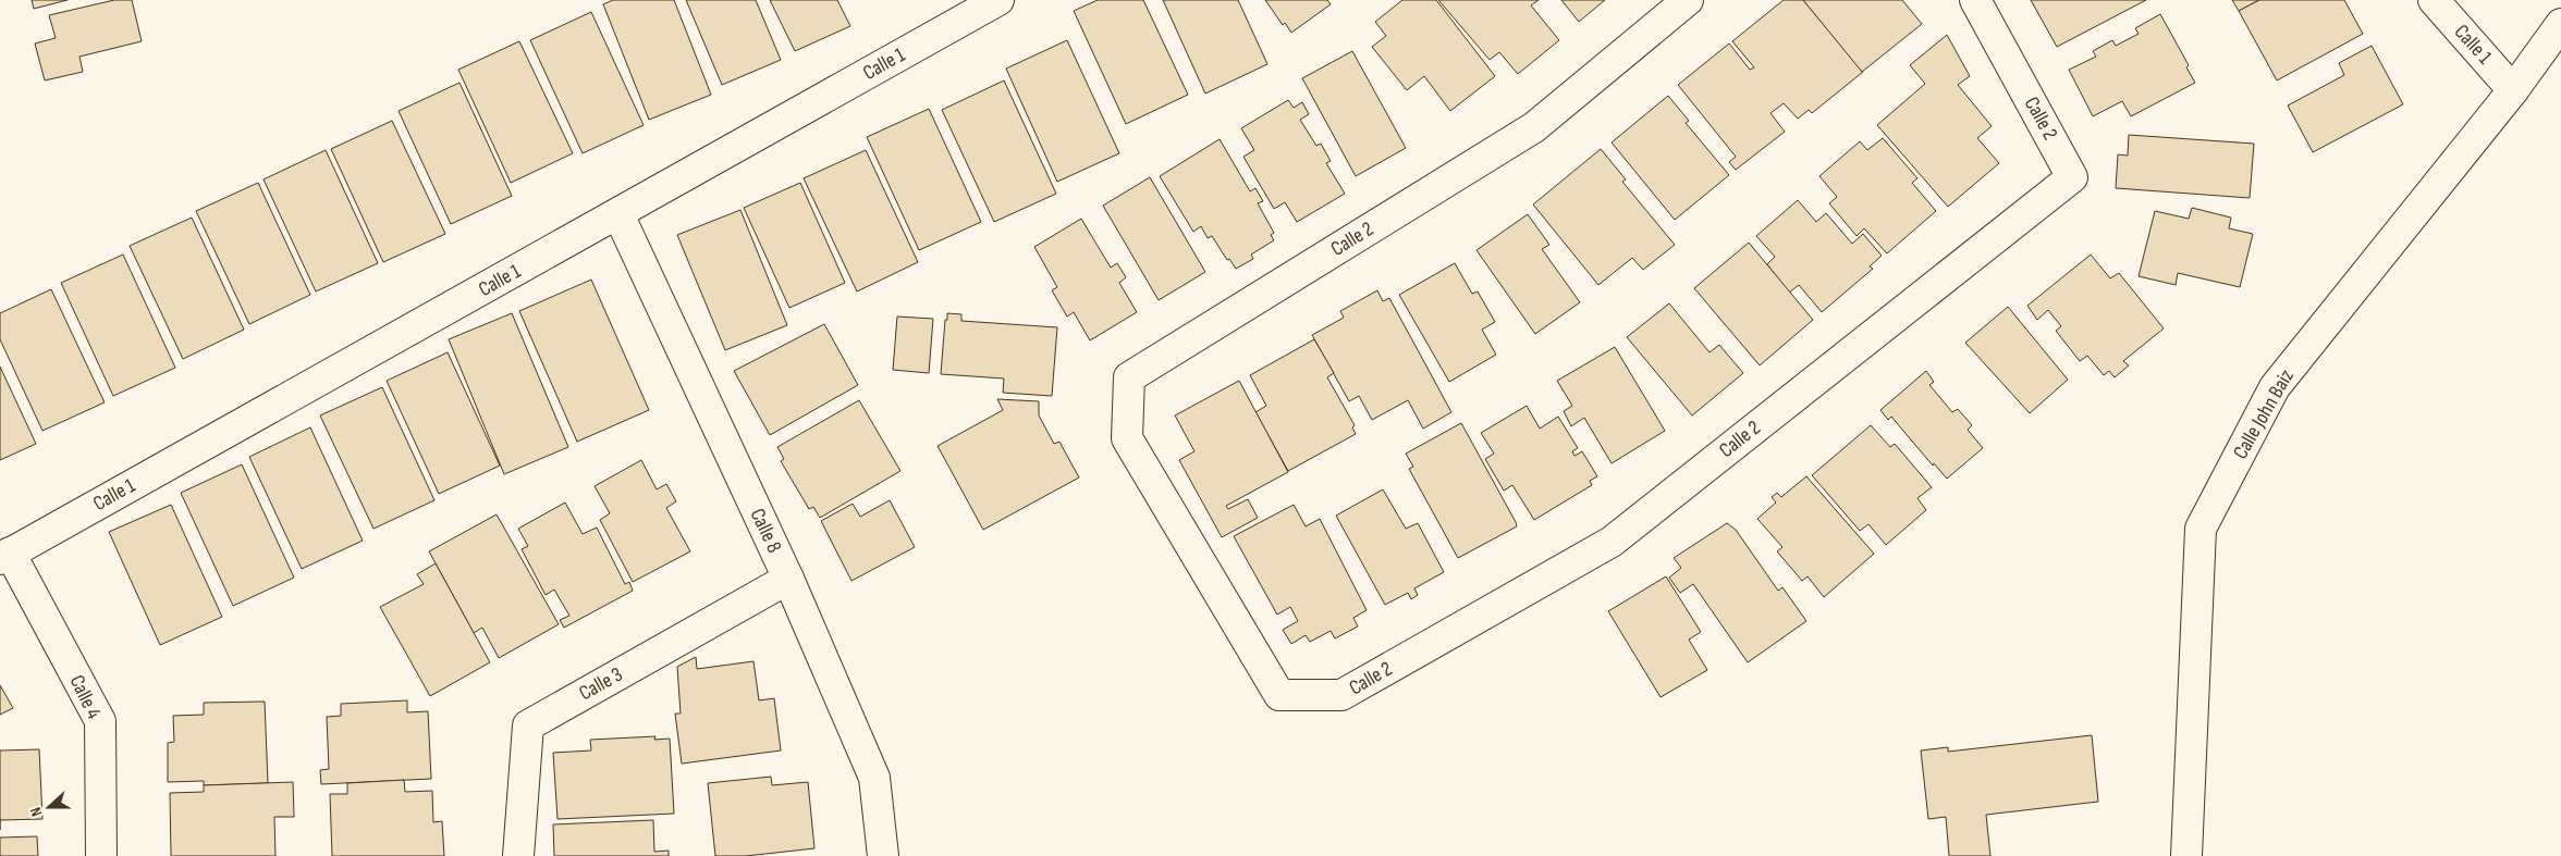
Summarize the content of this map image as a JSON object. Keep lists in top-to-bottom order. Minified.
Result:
{"streets":{"street":["Calle 1","Calle 2","Calle John Baiz","Calle 8","Calle 3","Calle 4"]},"crossings":[["Calle 1","Calle John Baiz"],["Calle 1","Calle 8"],["Calle 1","Calle 4"],["Calle 8","Calle 3"]],"north":"left"}
